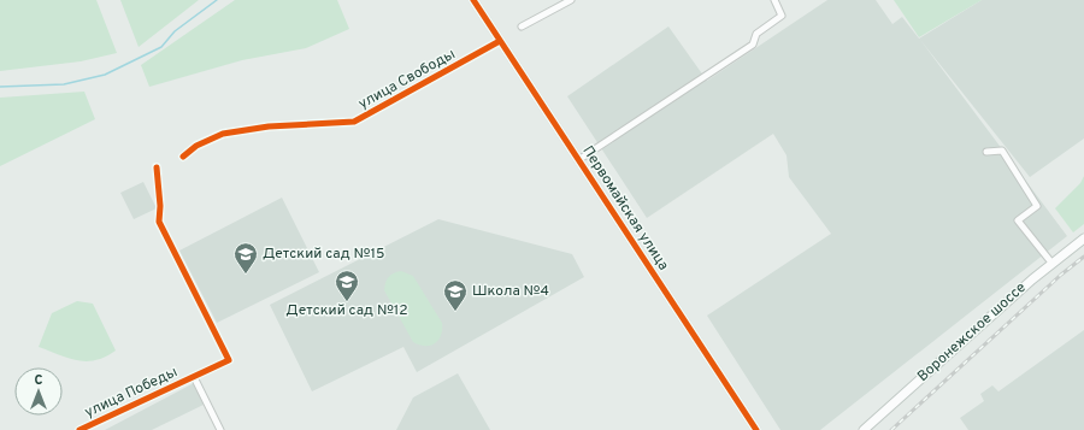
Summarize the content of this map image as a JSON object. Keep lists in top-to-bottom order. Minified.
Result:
{"streets":{"main road":["Воронежское шоссе"],"street":["улица Свободы","Первомайская улица","улица Победы"]},"crossings":[["улица Свободы","Первомайская улица"]],"places":{"school or university":["Детский сад №15","Детский сад №12","Школа №4"]},"north":"top"}
